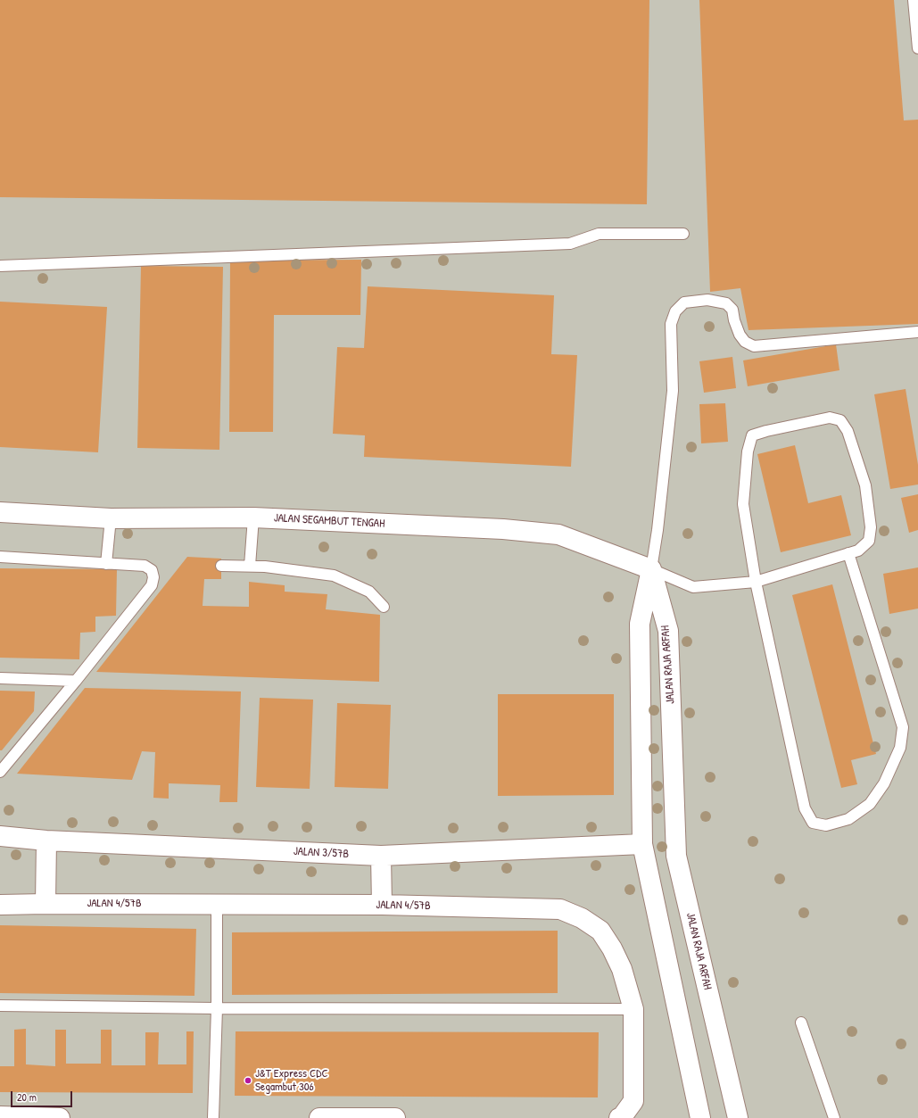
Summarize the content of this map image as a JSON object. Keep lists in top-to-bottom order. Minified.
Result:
{"streets":{"street":["JALAN SEGAMBUT TENGAH","JALAN RAJA ARFAH","JALAN 3/57B","JALAN 4/57B"]},"crossings":[["JALAN SEGAMBUT TENGAH","JALAN RAJA ARFAH"]],"places":["J&T Express CDC Segambut 306"],"scale_bar":"20 m"}
